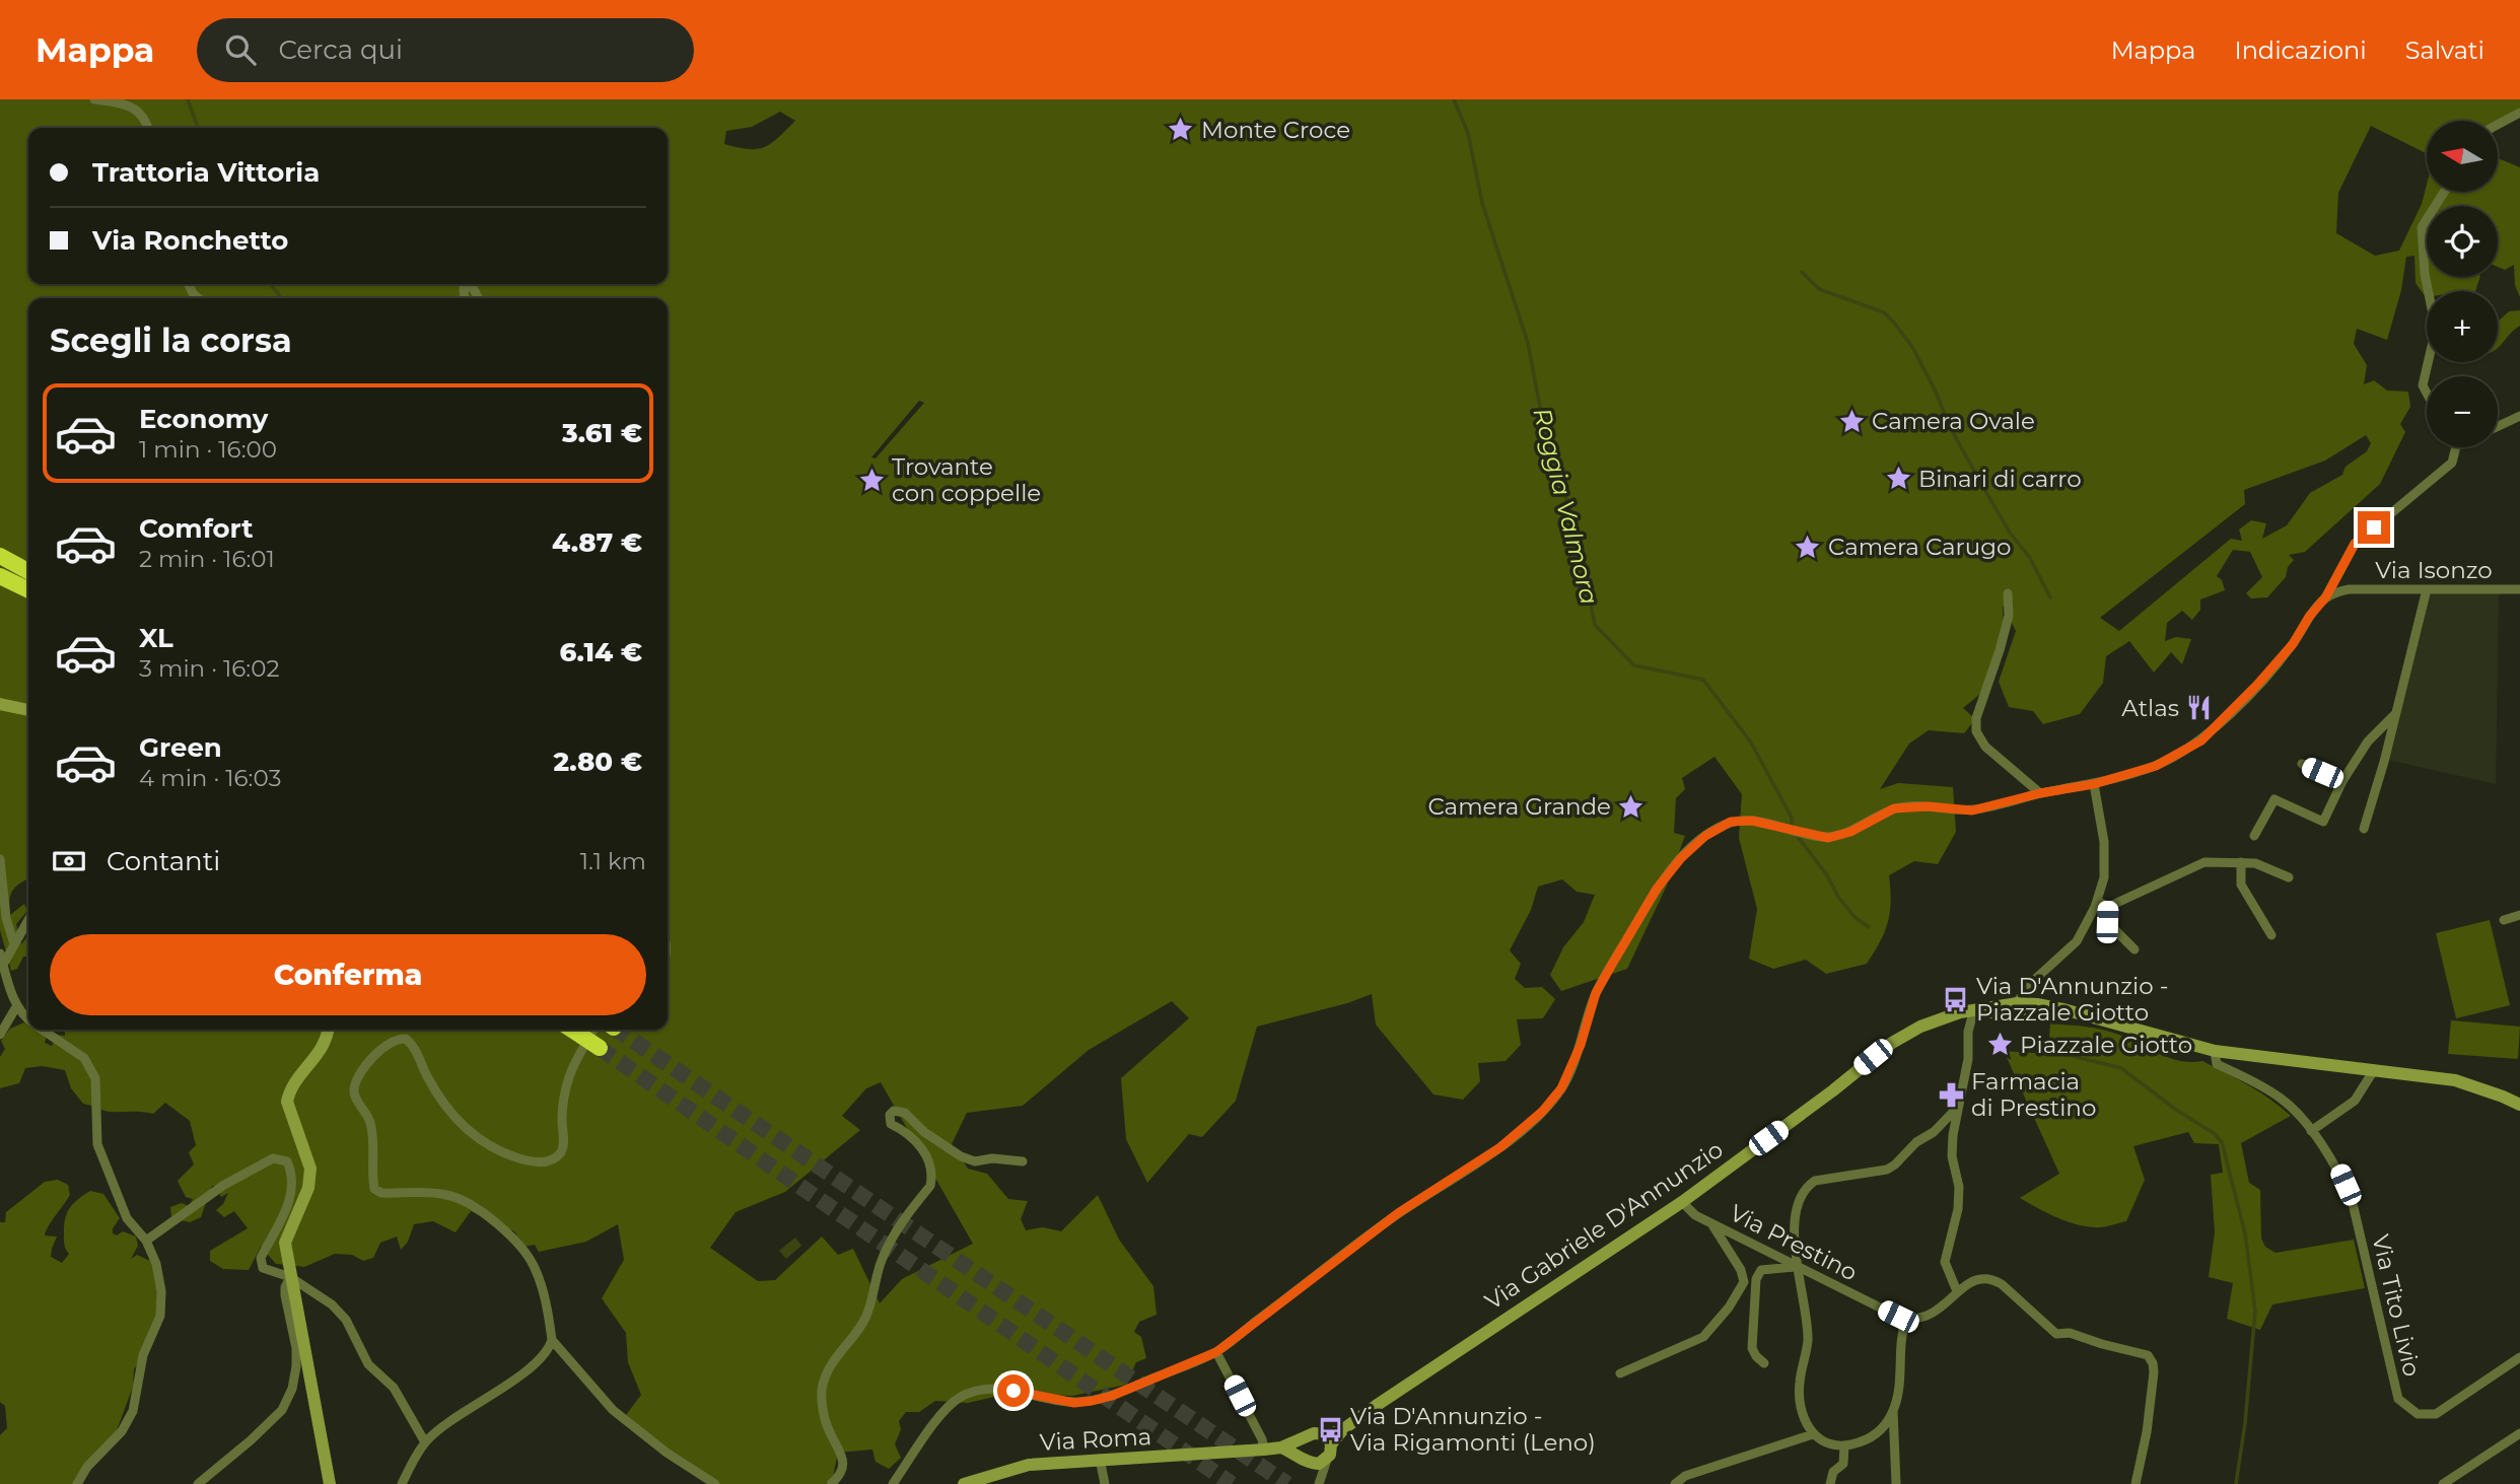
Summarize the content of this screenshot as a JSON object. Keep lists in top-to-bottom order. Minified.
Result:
{"streets":{"main road":["Via Gabriele D'Annunzio","Via Roma"],"street":["Via Isonzo","Via Prestino","Via Tito Livio"]},"crossings":[["Via Gabriele D'Annunzio","Via Prestino"],["Via Gabriele D'Annunzio","Via Tito Livio"]],"water":["Roggia Valmora"],"places":{"place":["Monte Croce","Camera Ovale","Binari di carro","Trovante con coppelle","Camera Carugo","Camera Grande","Piazzale Giotto"],"restaurant":["Atlas"],"bus stop":["Via D'Annunzio - Piazzale Giotto","Via D'Annunzio - Via Rigamonti (Leno)"],"pharmacy":["Farmacia di Prestino"]},"north":"left","page":{"header":"Mappa","search":"Cerca qui","nav":["Mappa","Indicazioni","Salvati"],"map_buttons":["+","−"],"banner":["Trattoria Vittoria","Via Ronchetto"],"heading":"Scegli la corsa","list":[{"name":"Economy","note":"1 min · 16:00","value":"3.61 €"},{"name":"Comfort","note":"2 min · 16:01","value":"4.87 €"},{"name":"XL","note":"3 min · 16:02","value":"6.14 €"},{"name":"Green","note":"4 min · 16:03","value":"2.80 €"}],"pay":["Contanti","1.1 km"],"buttons":"Conferma"}}
